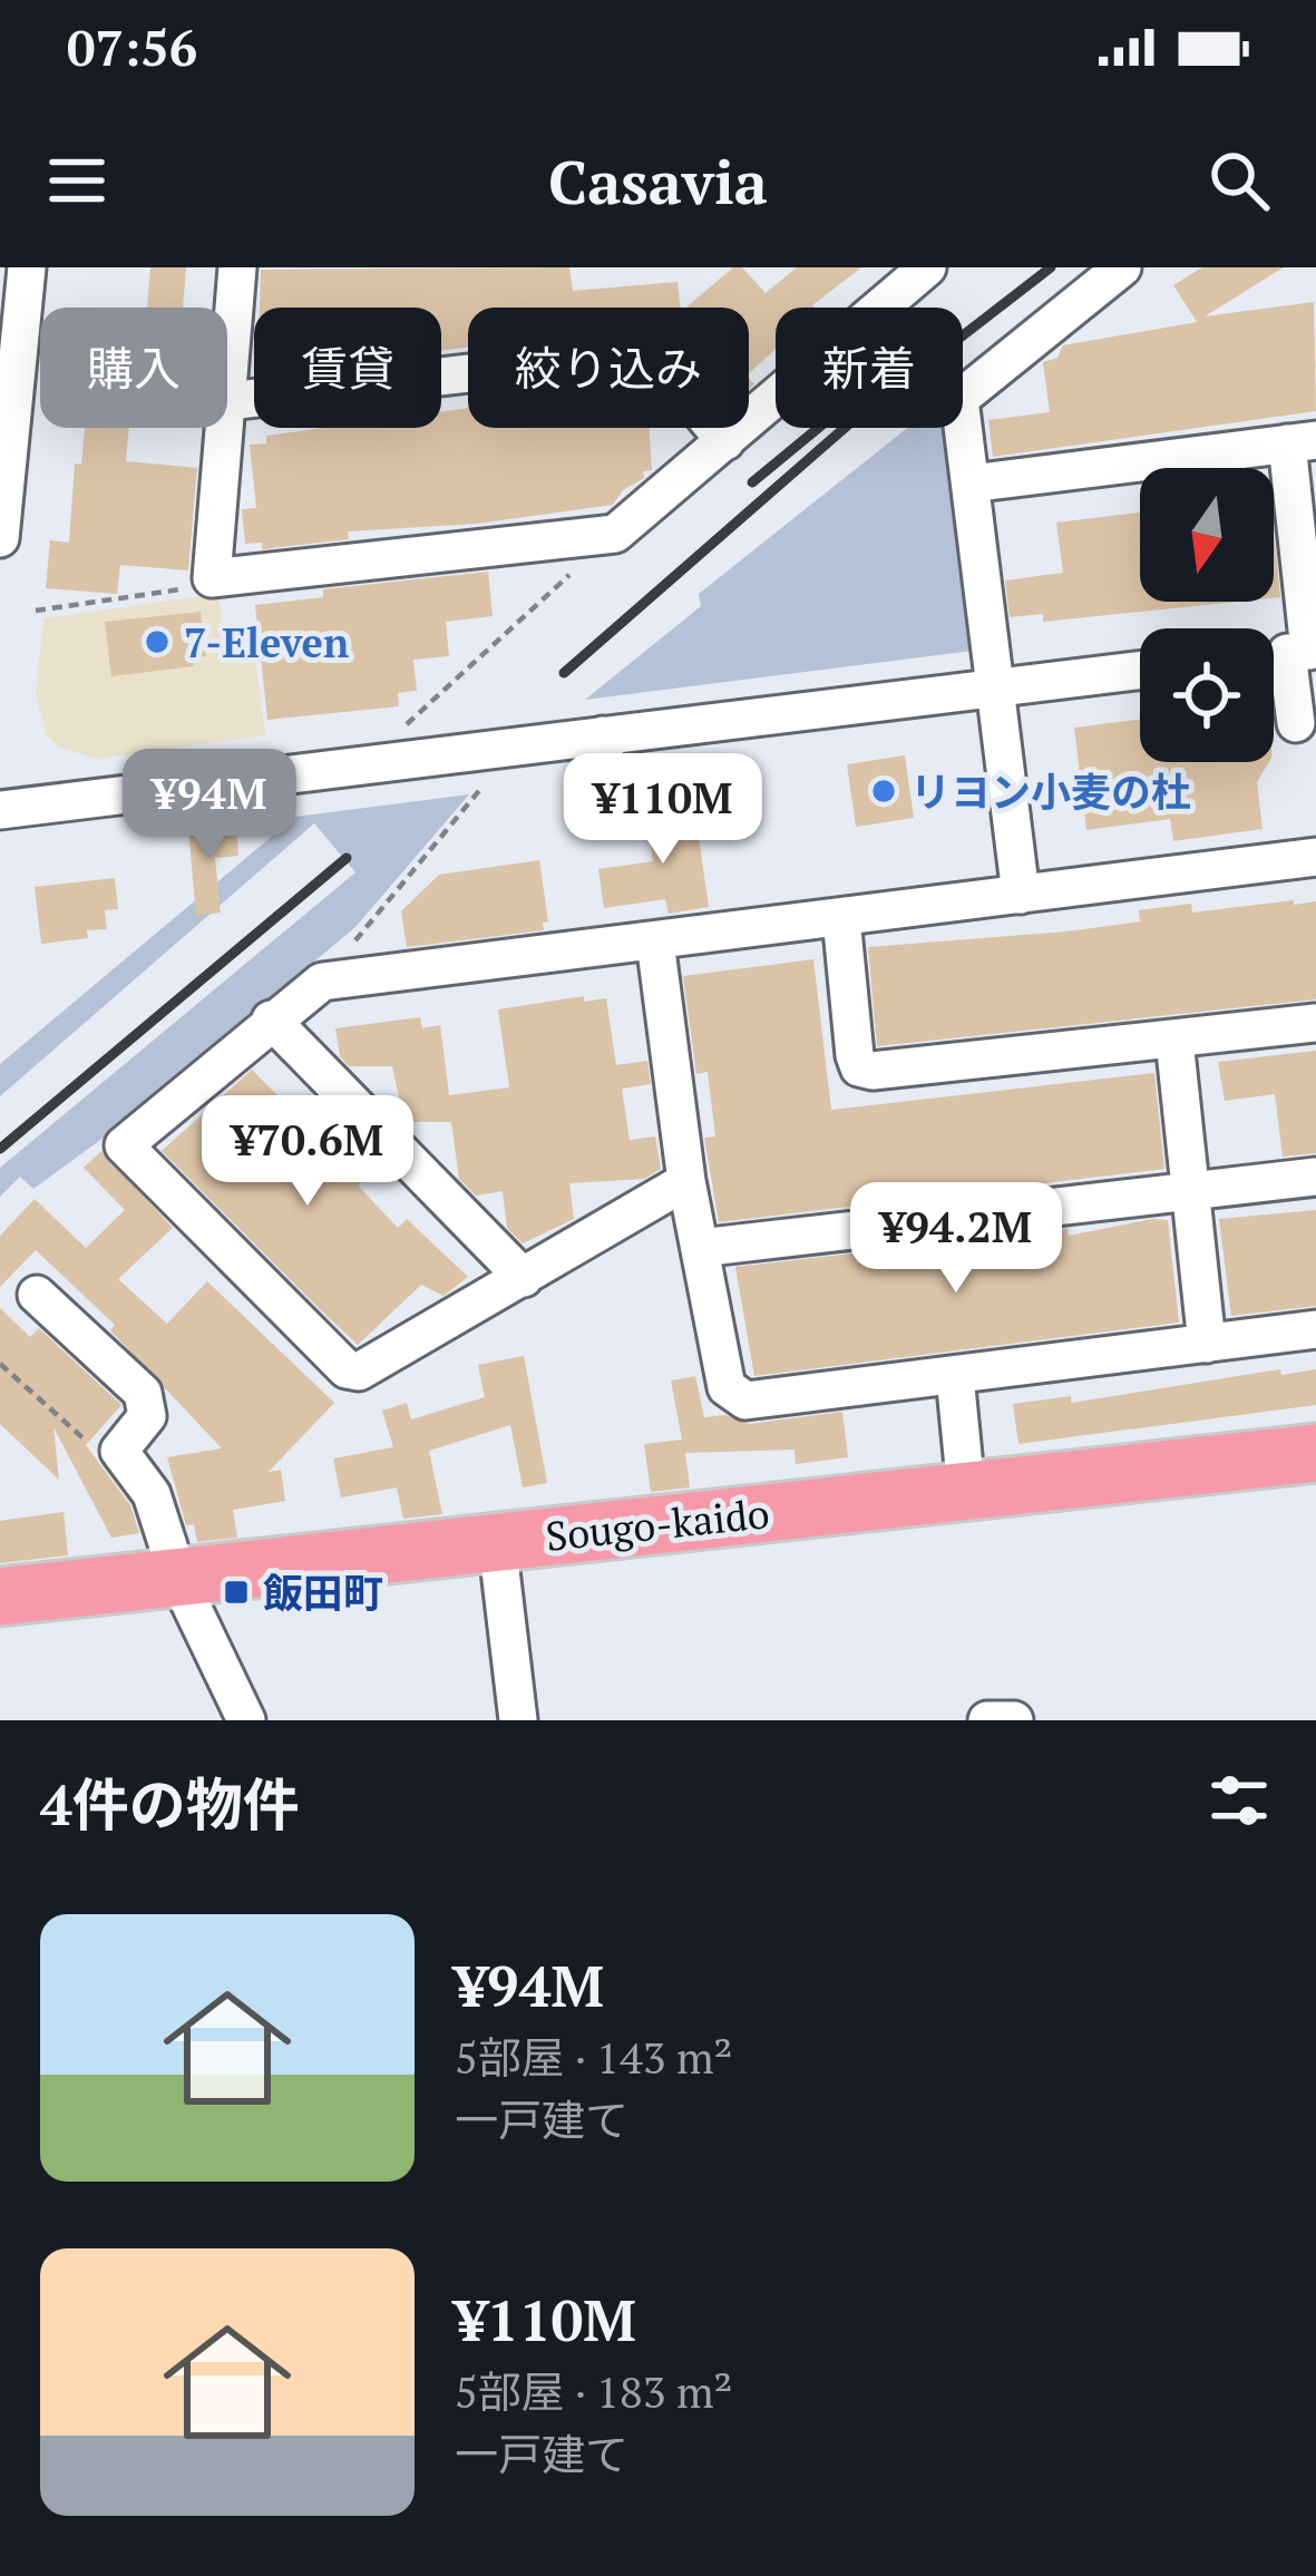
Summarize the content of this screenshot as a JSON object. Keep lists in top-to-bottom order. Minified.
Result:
{"streets":{"highway":["Sougo-kaido"]},"places":{"other":["7-Eleven","リヨン小麦の杜"],"transit":["飯田町"]},"north":"bottom","page":{"status":"07:56","header":"Casavia","chip":["購入","賃貸","絞り込み","新着"],"price":["¥94M","¥110M","¥70.6M","¥94.2M"],"heading":"4件の物件","list":[{"name":"¥94M","note":"5部屋 · 143 m² · 一戸建て"},{"name":"¥110M","note":"5部屋 · 183 m² · 一戸建て"}]}}
